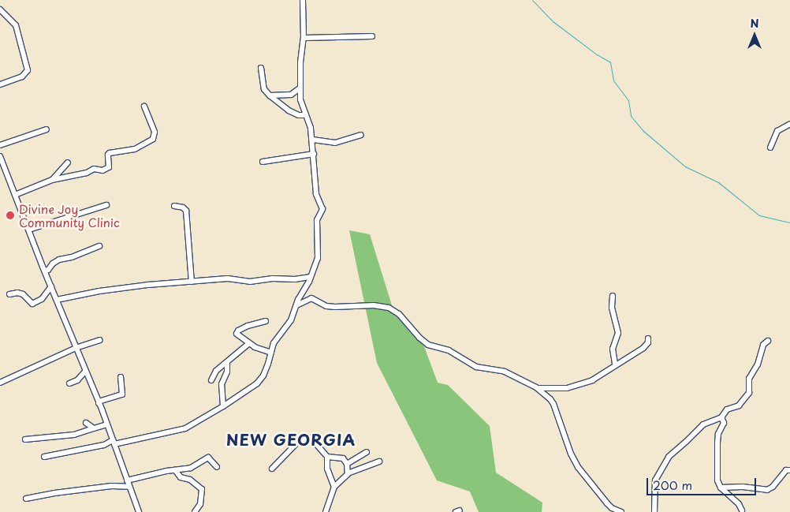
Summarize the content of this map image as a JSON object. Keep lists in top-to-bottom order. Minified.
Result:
{"districts":["NEW GEORGIA"],"places":["Divine Joy Community Clinic"],"scale_bar":"200 m","north":"top"}
